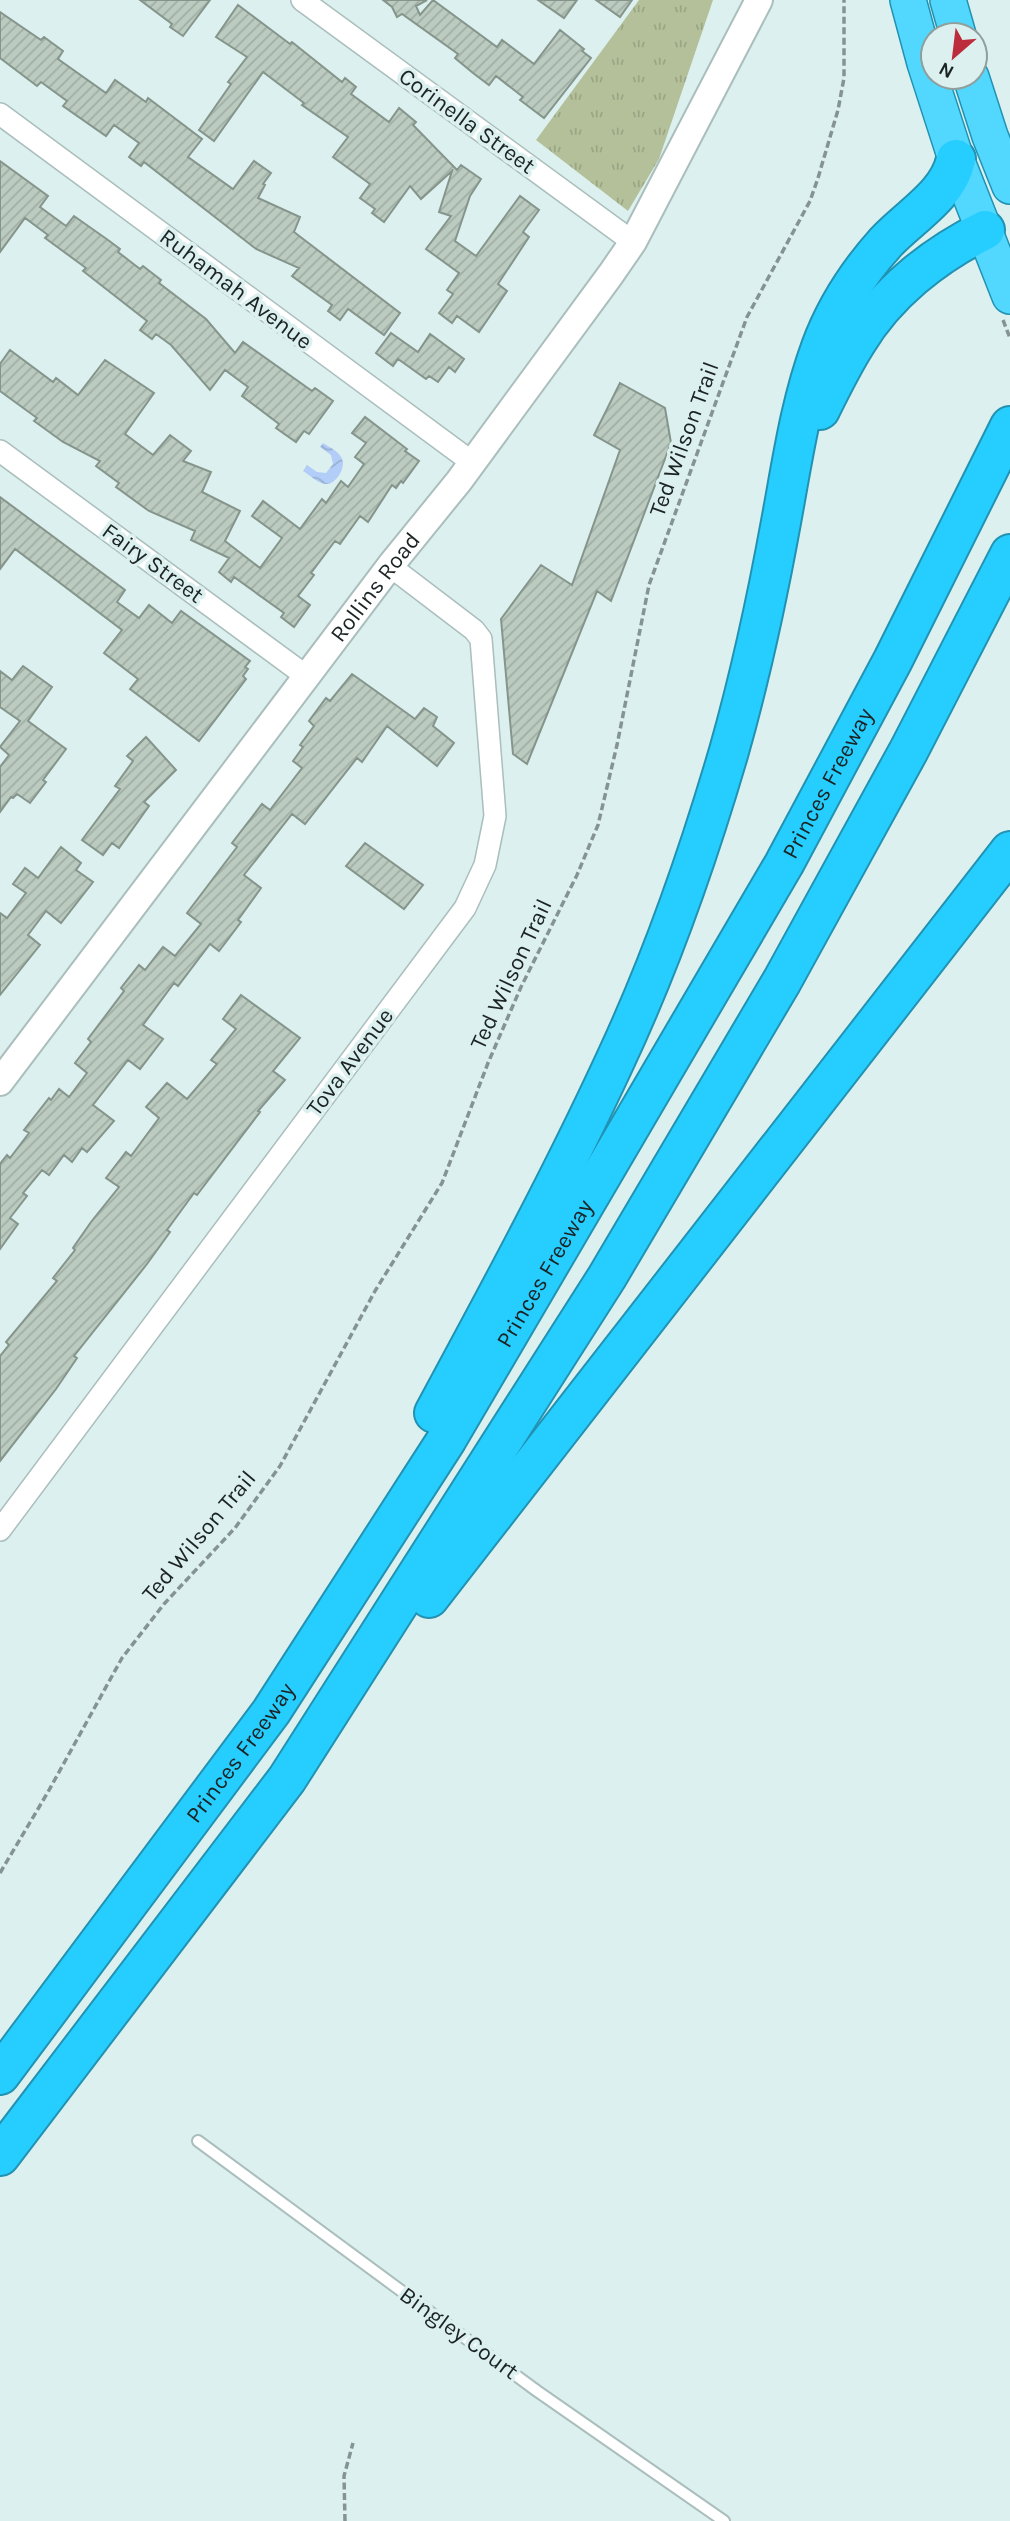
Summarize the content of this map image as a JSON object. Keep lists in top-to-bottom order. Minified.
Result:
{"streets":{"highway":["Princes Freeway"],"street":["Corinella Street","Ruhamah Avenue","Fairy Street","Rollins Road","Tova Avenue"],"lane":["Bingley Court"],"path":["Ted Wilson Trail"]},"crossings":[["Corinella Street","Rollins Road"],["Ruhamah Avenue","Rollins Road"],["Fairy Street","Rollins Road"],["Rollins Road","Tova Avenue"]],"north":"bottom left"}
